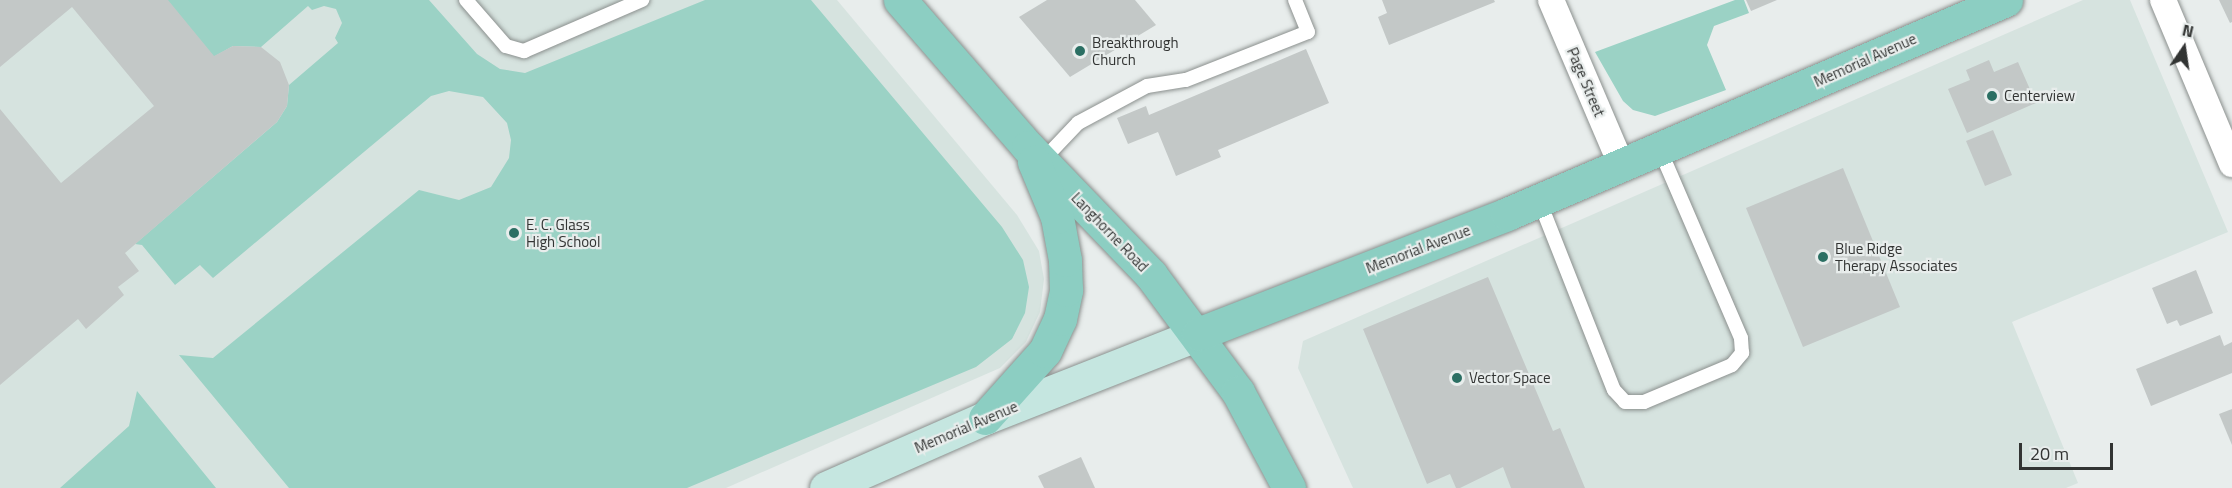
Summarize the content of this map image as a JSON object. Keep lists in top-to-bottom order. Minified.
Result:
{"streets":{"main road":["Memorial Avenue","Langhorne Road"],"street":["Page Street"]},"crossings":[["Memorial Avenue","Page Street"],["Memorial Avenue","Langhorne Road"]],"places":["Breakthrough Church","Centerview","E. C. Glass High School","Blue Ridge Therapy Associates","Vector Space"],"scale_bar":"20 m","north":"top"}
